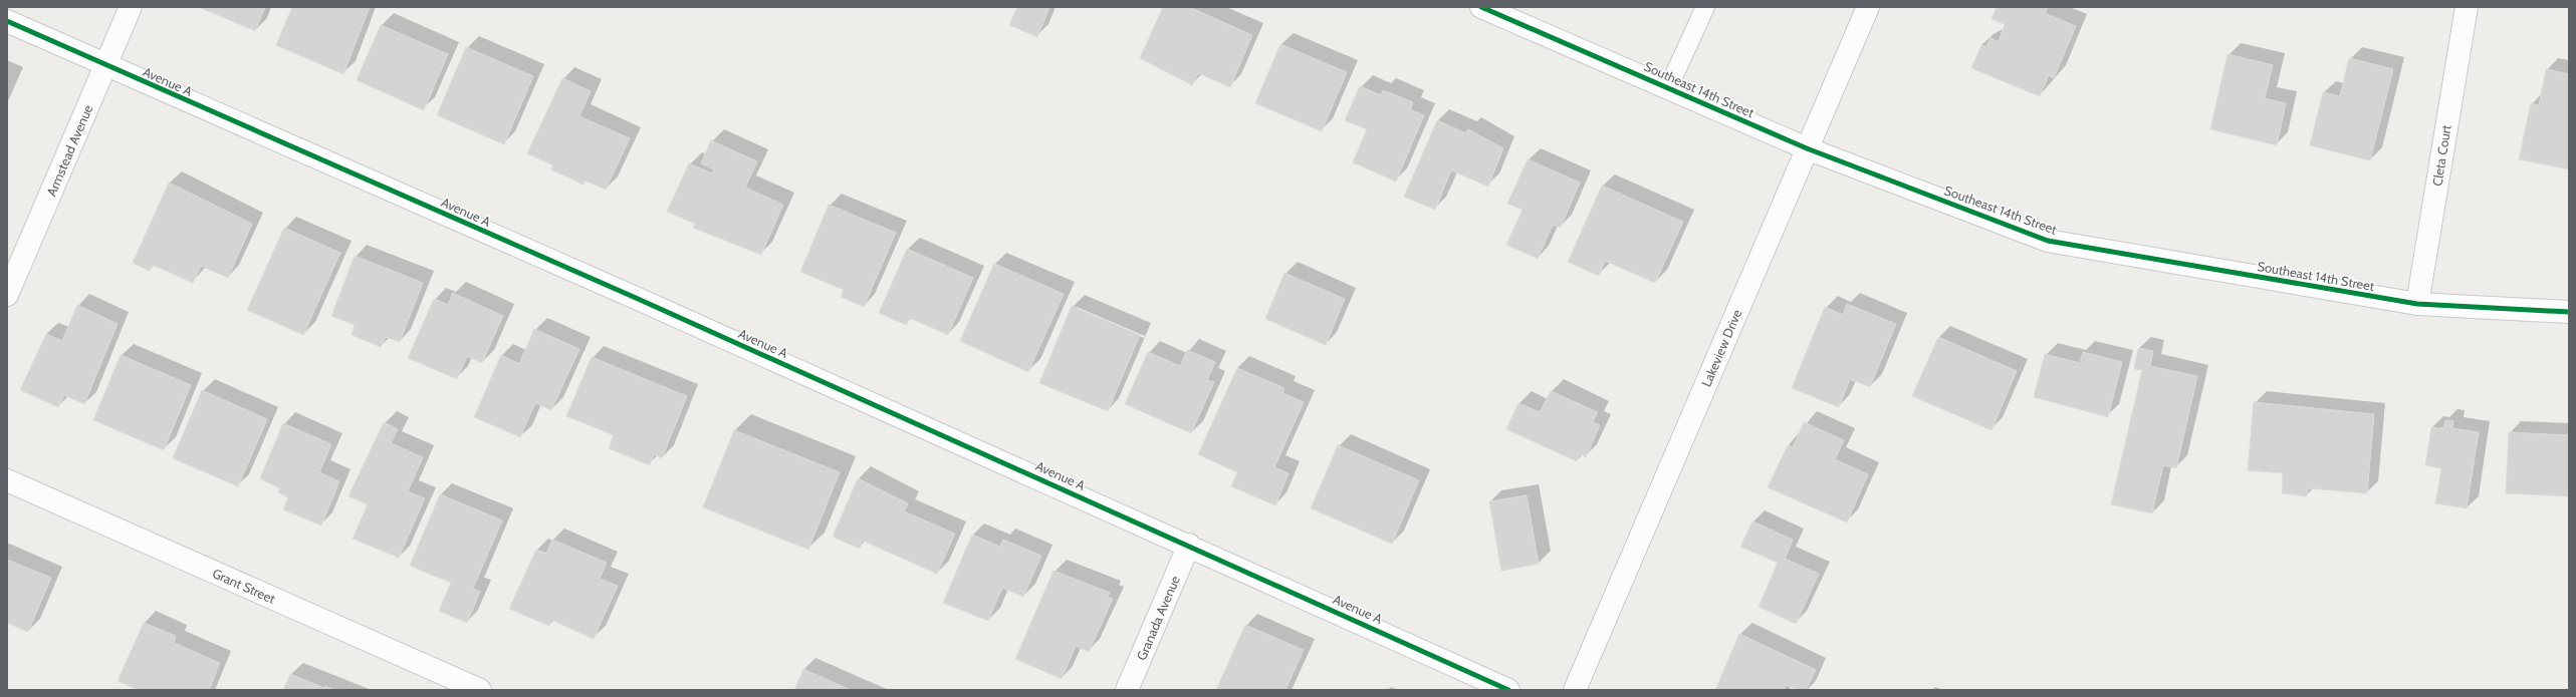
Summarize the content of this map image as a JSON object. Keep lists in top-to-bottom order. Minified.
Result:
{"streets":{"street":["Avenue A","Southeast 14th Street","Armstead Avenue","Cleta Court","Lakeview Drive","Grant Street","Granada Avenue"]},"crossings":[["Avenue A","Armstead Avenue"],["Avenue A","Granada Avenue"],["Southeast 14th Street","Cleta Court"],["Southeast 14th Street","Lakeview Drive"]]}
